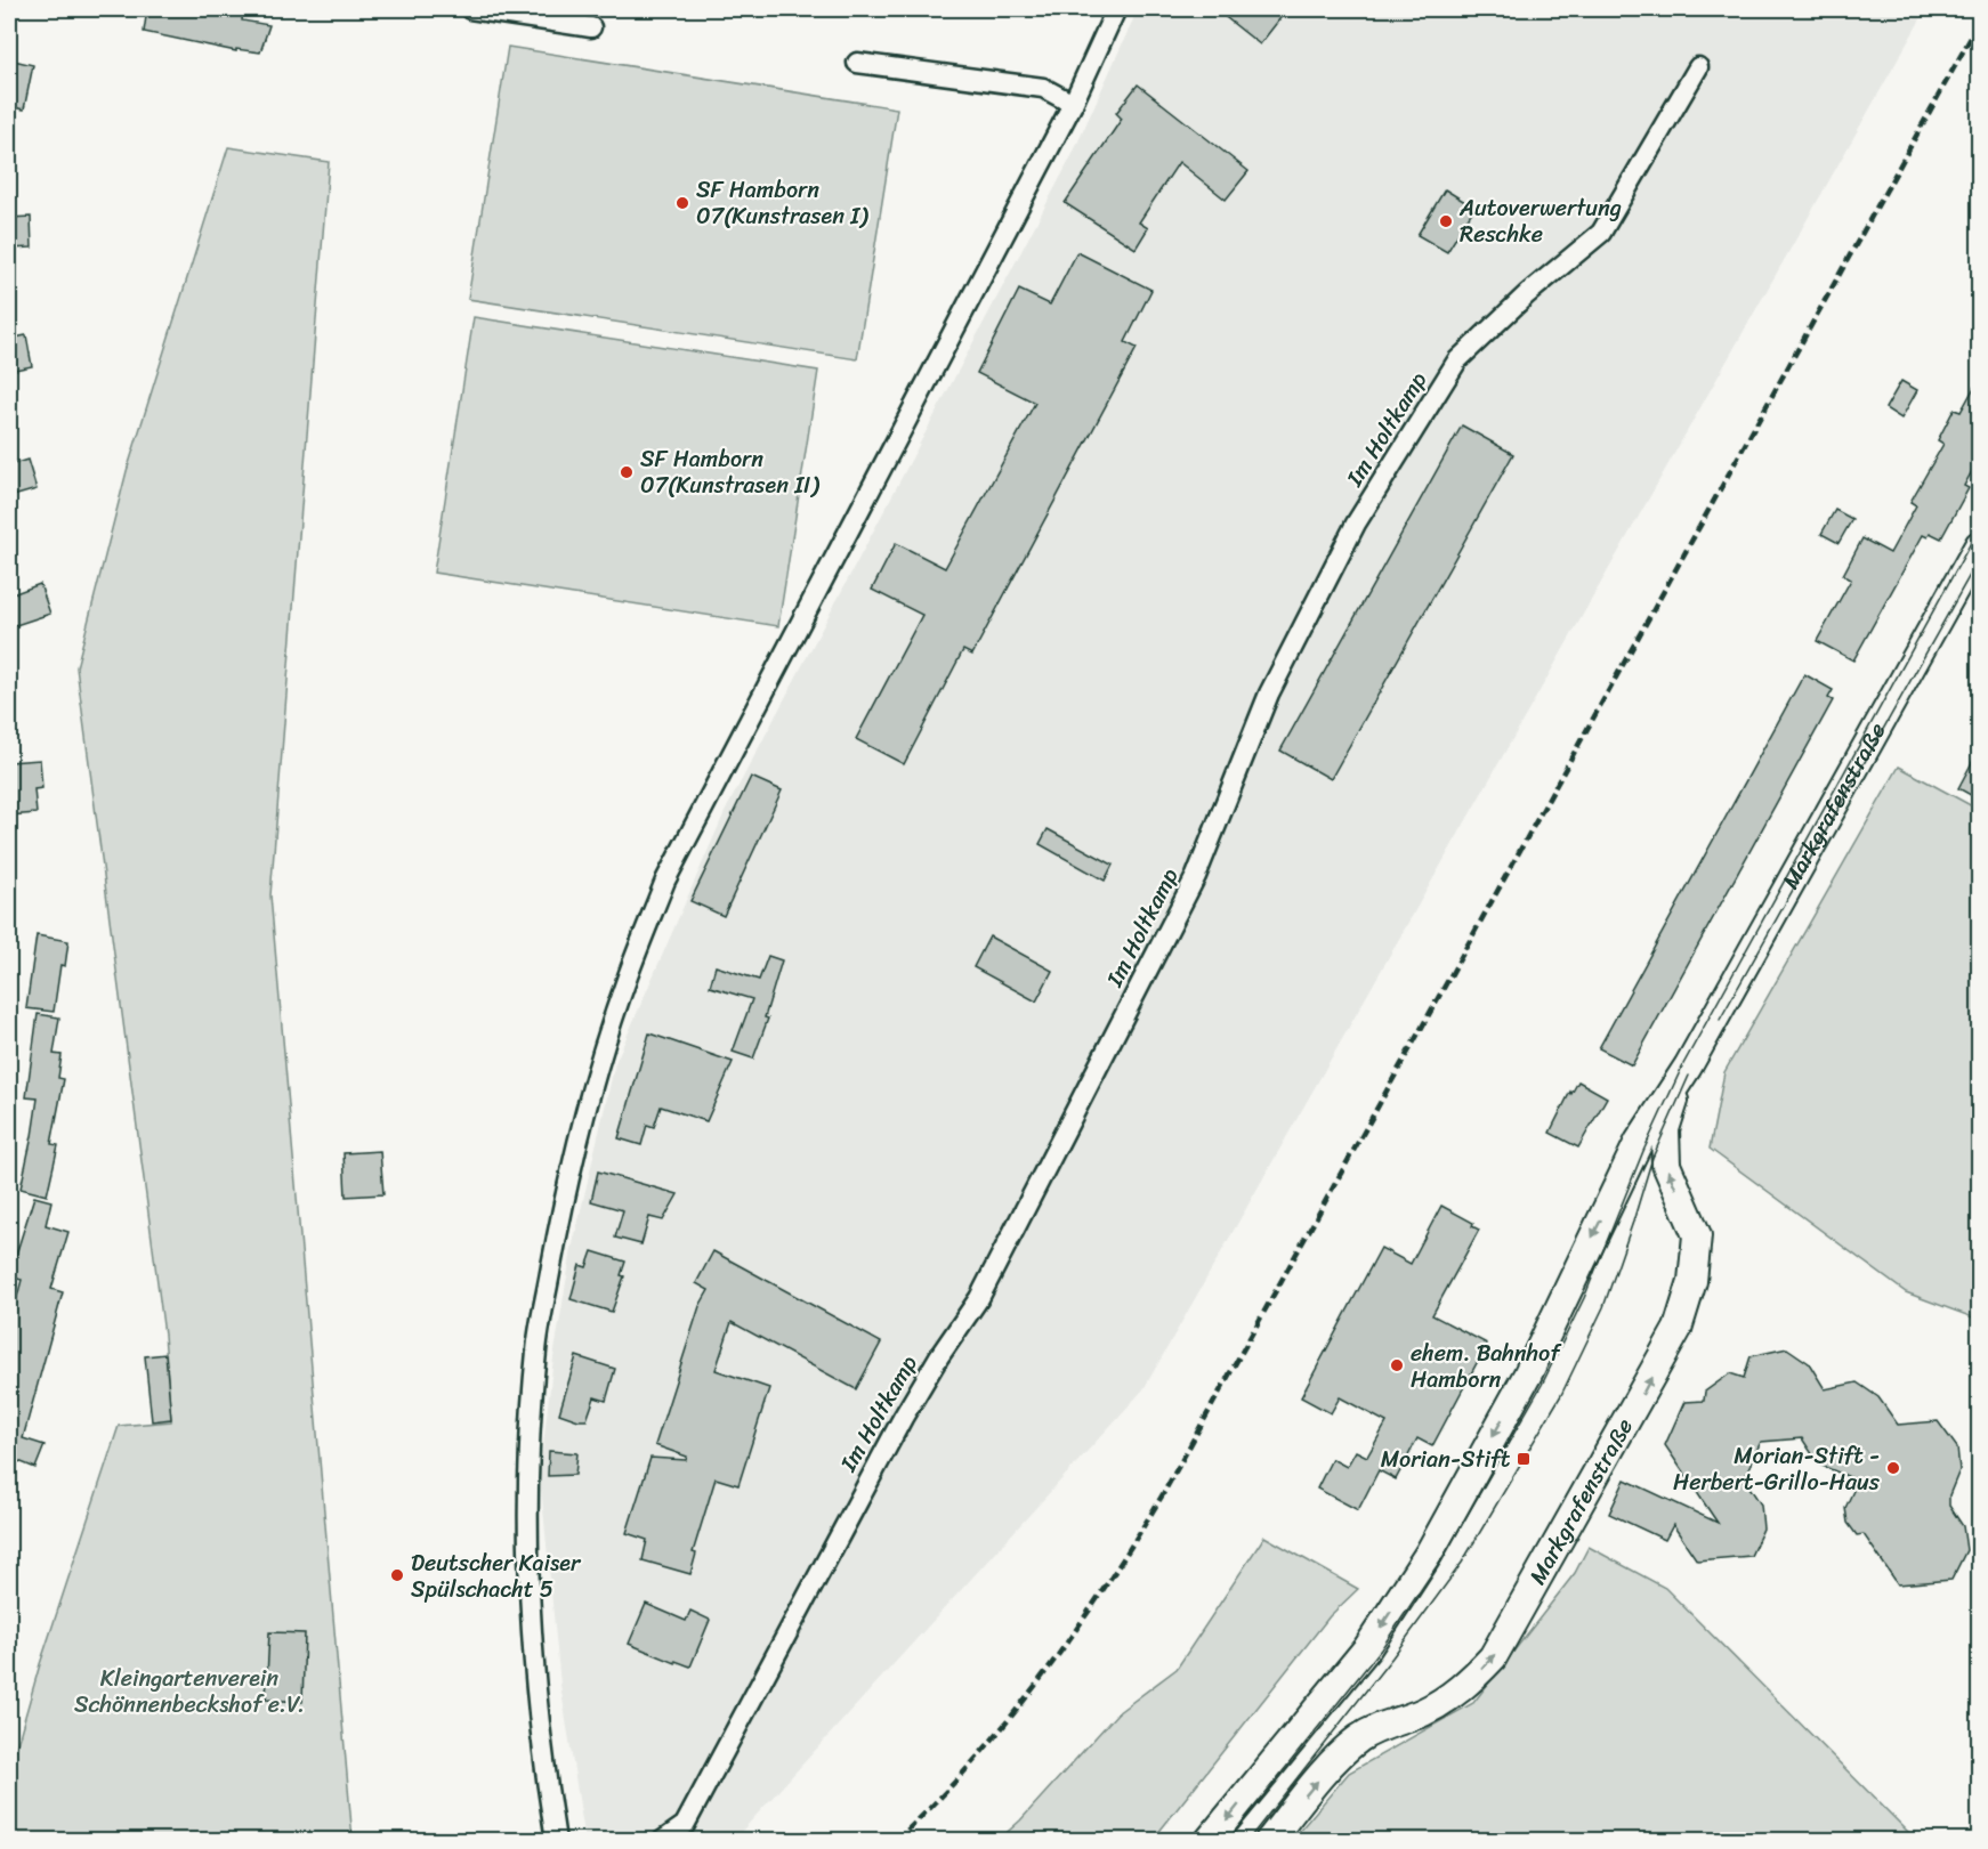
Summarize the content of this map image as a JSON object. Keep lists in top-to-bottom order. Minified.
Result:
{"streets":{"street":["Im Holtkamp","Markgrafenstraße"]},"parks":["Kleingartenverein Schönnenbeckshof e.V."],"places":{"other":["SF Hamborn 07(Kunstrasen I)","Autoverwertung Reschke","SF Hamborn 07(Kunstrasen II)","ehem. Bahnhof Hamborn","Morian-Stift - Herbert-Grillo-Haus","Deutscher Kaiser Spülschacht 5"],"transit":["Morian-Stift"]}}
